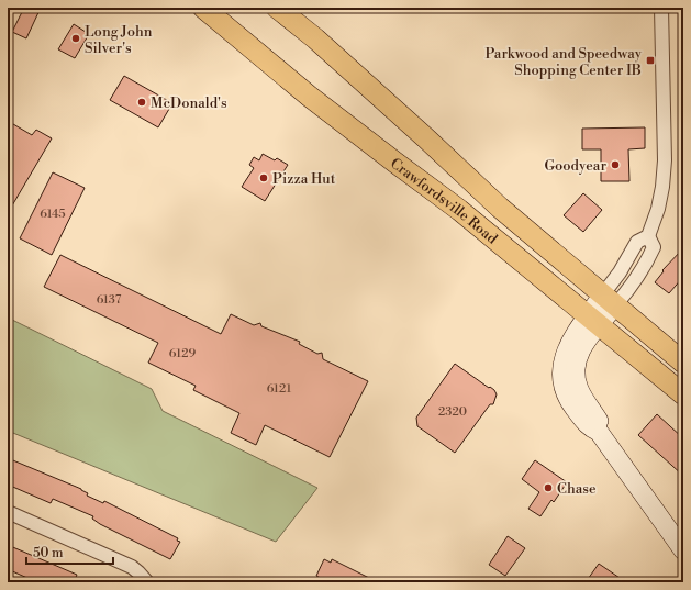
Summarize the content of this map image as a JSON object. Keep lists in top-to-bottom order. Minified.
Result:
{"streets":{"main road":["Crawfordsville Road"]},"places":{"other":["Long John Silver's","McDonald's","Goodyear","Pizza Hut","Chase"],"transit":["Parkwood and Speedway Shopping Center IB"]},"house_numbers":["6145","6137","6129","6121","2320"],"scale_bar":"50 m"}
